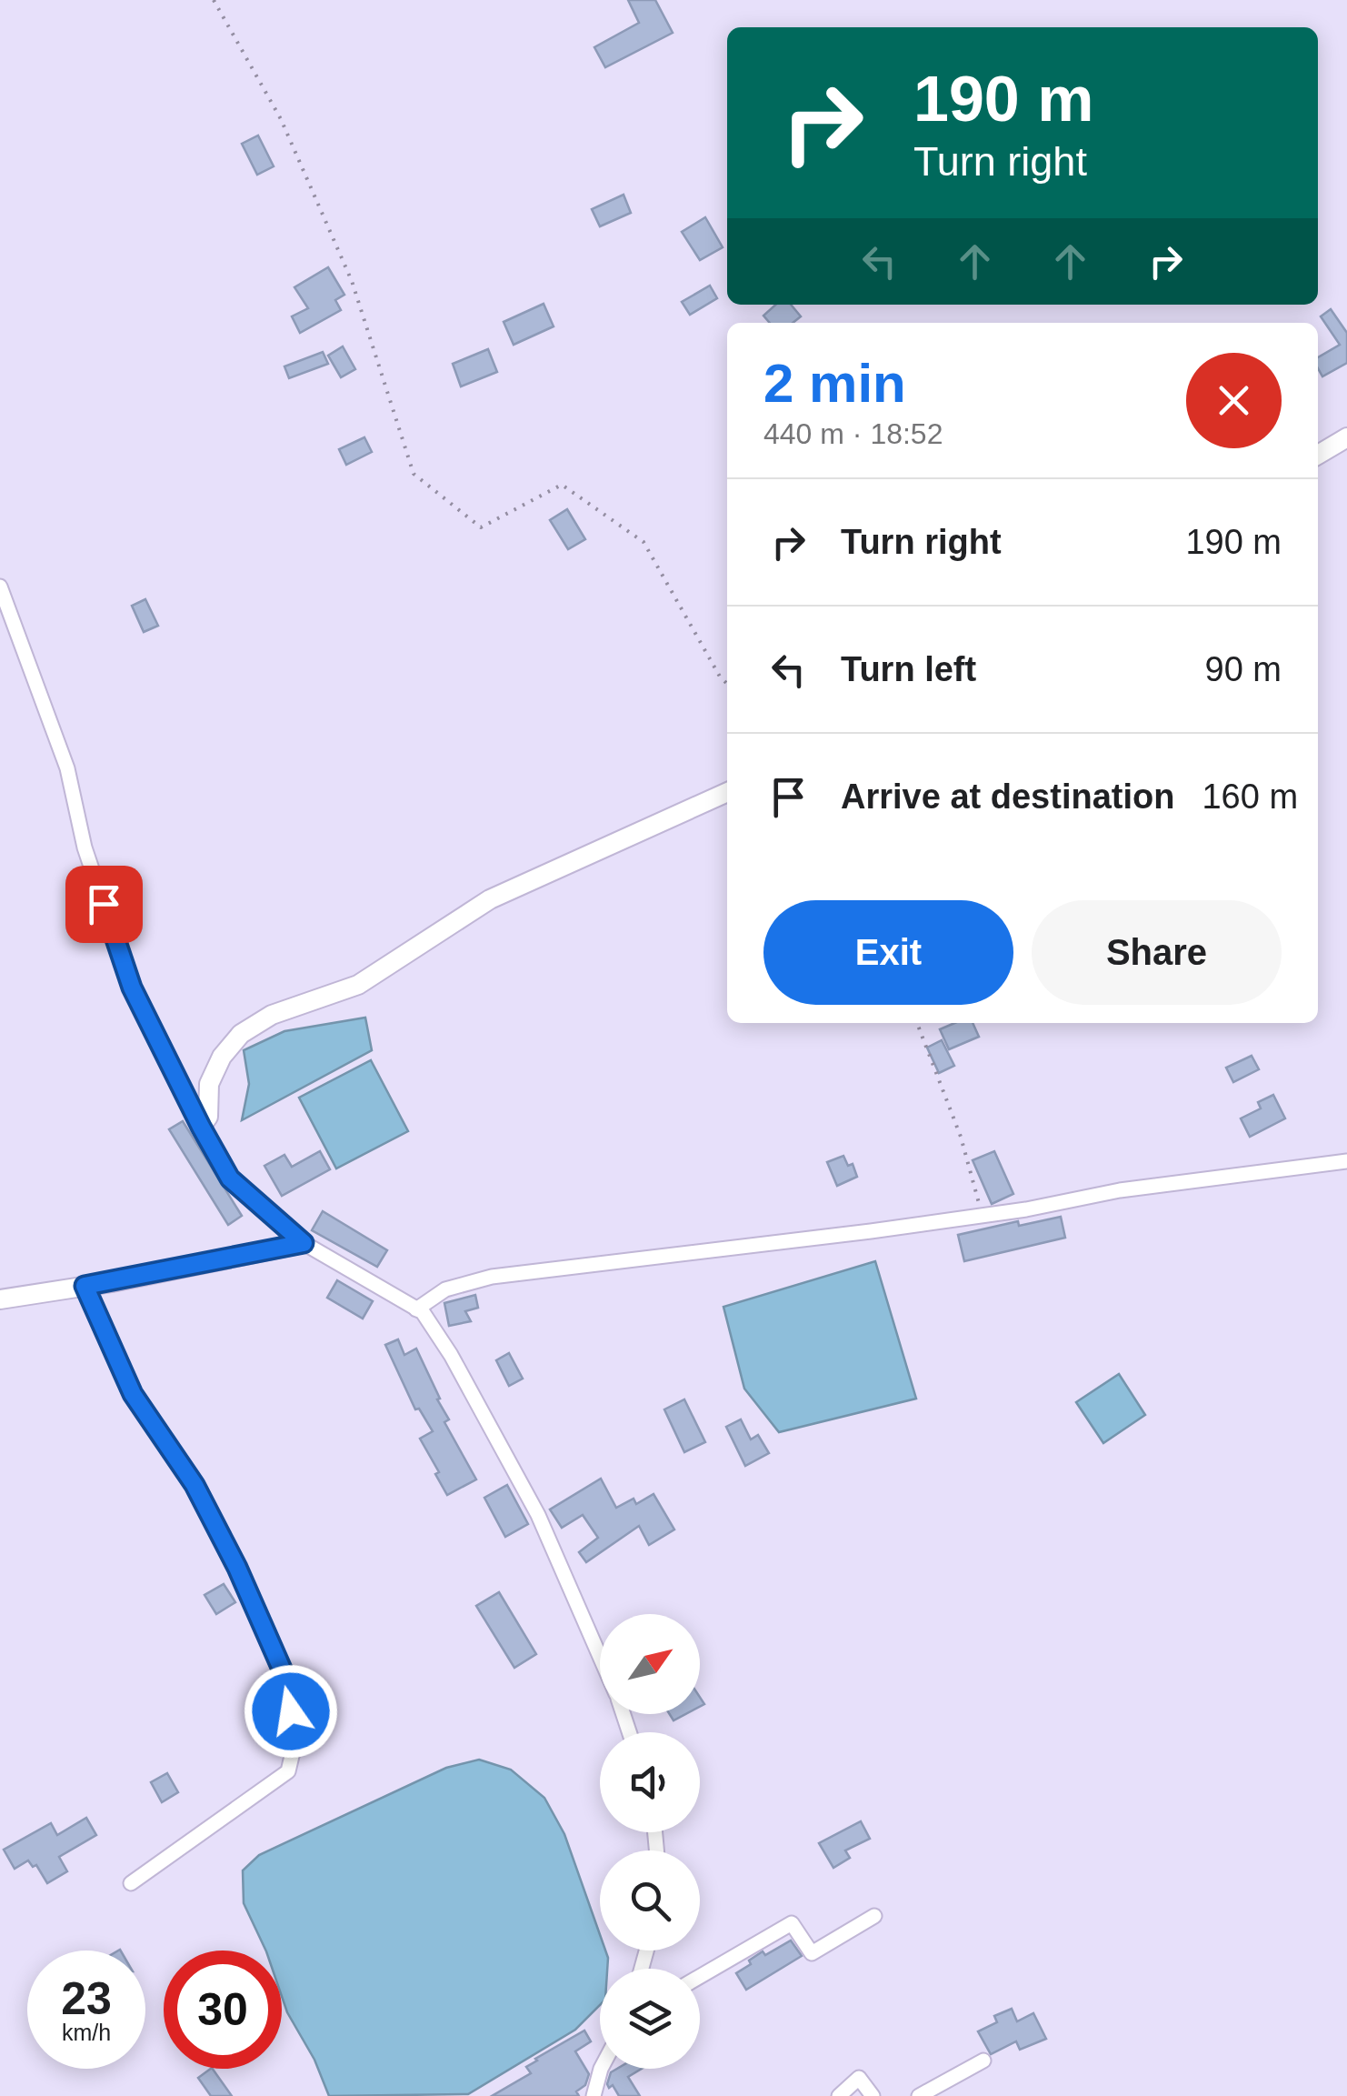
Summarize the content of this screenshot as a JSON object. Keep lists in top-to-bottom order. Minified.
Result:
{"north":"top right","page":{"turn":["190 m","Turn right"],"heading":["2 min","440 m · 18:52"],"list":[{"name":"Turn right","value":"190 m"},{"name":"Turn left","value":"90 m"},{"name":"Arrive at destination","value":"160 m"}],"buttons":["Exit","Share"],"speed":"23 km/h","limit":"30"}}
